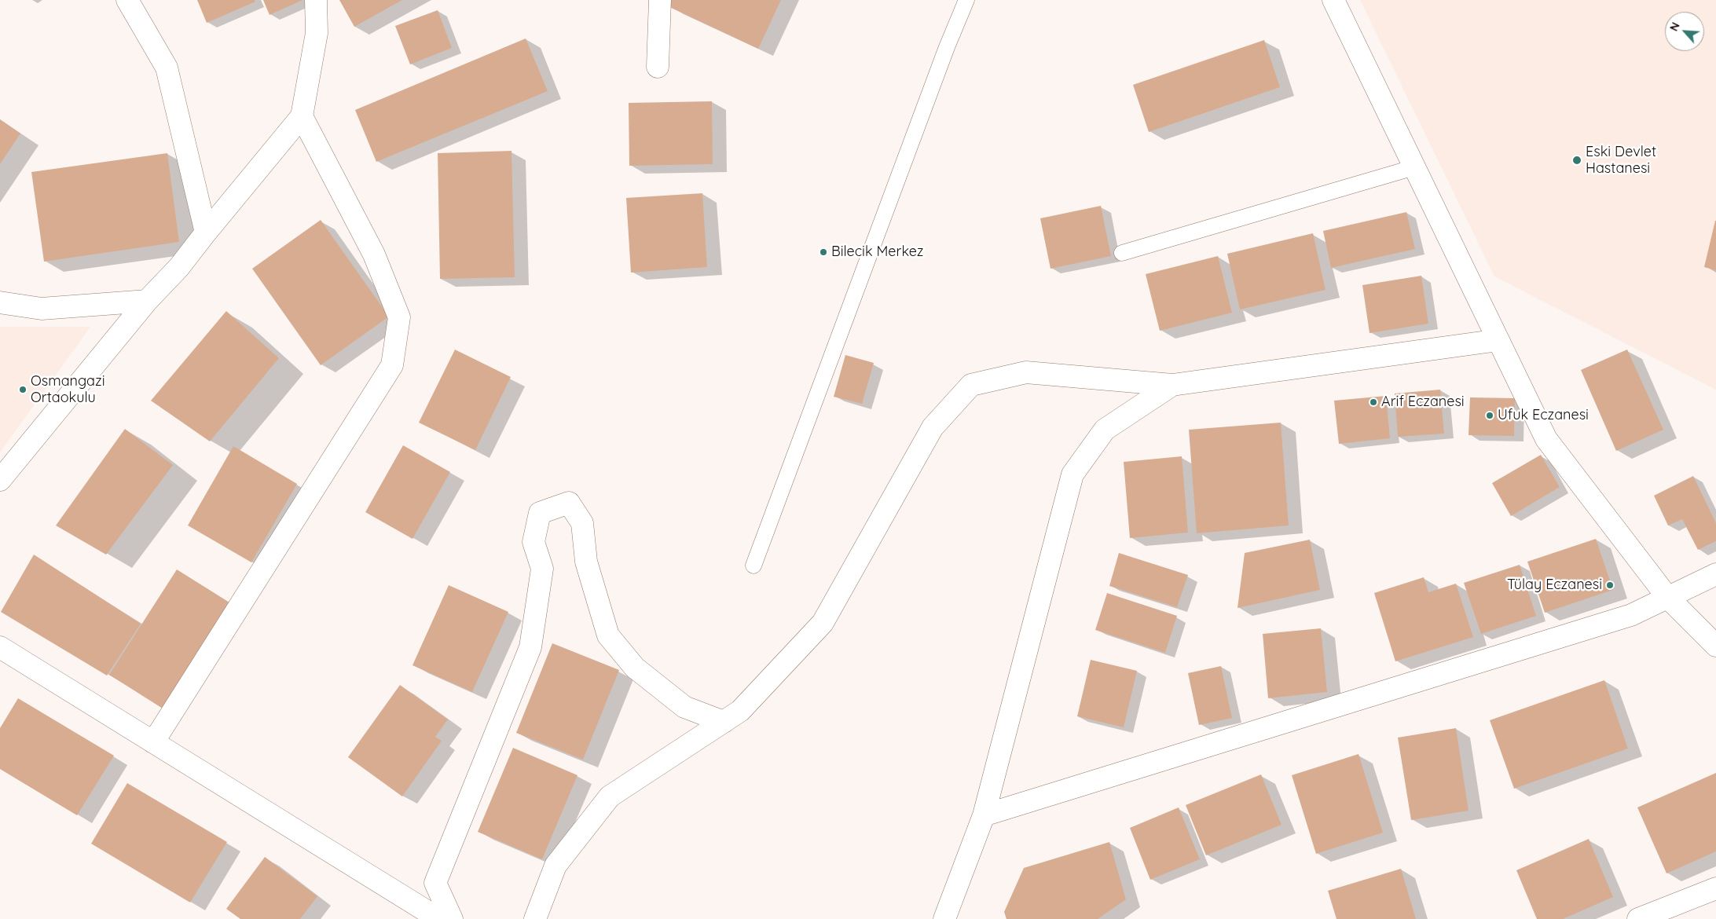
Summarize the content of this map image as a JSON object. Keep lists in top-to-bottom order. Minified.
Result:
{"places":["Eski Devlet Hastanesi","Bilecik Merkez","Osmangazi Ortaokulu","Arif Eczanesi","Ufuk Eczanesi","Tülay Eczanesi"],"north":"top left"}
